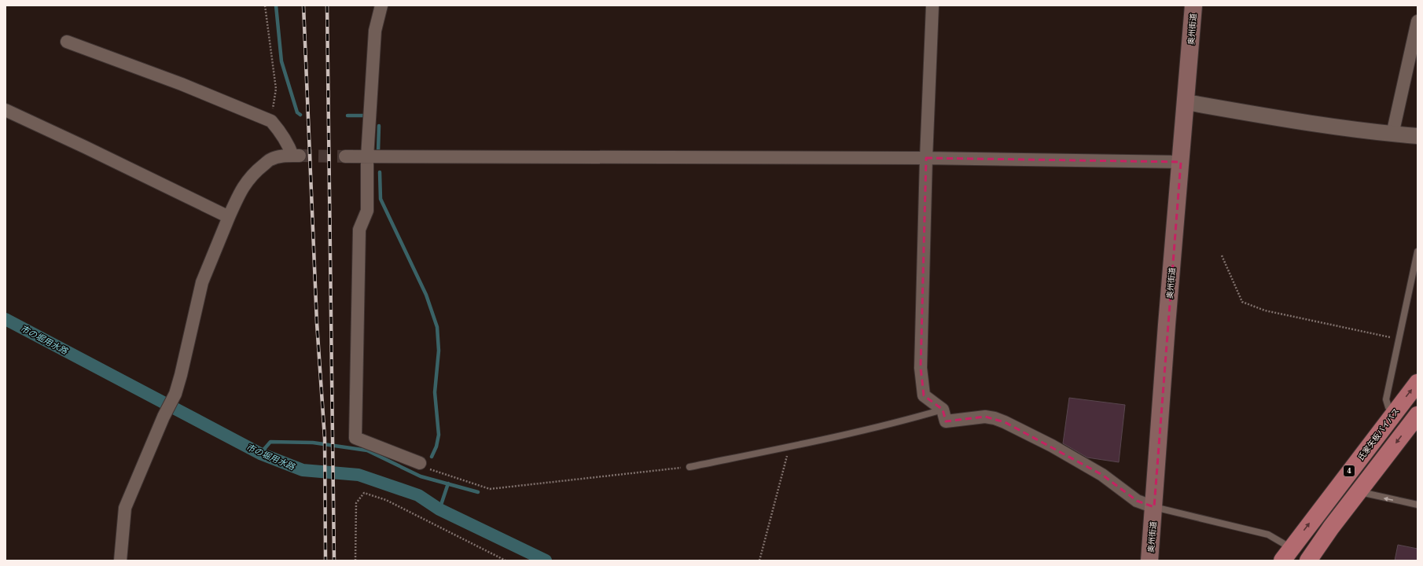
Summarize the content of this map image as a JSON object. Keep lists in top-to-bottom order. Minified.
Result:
{"streets":{"highway":["氏家矢板バイパス","4"],"main road":["奥州街道"]},"water":["市の堀用水路"]}
